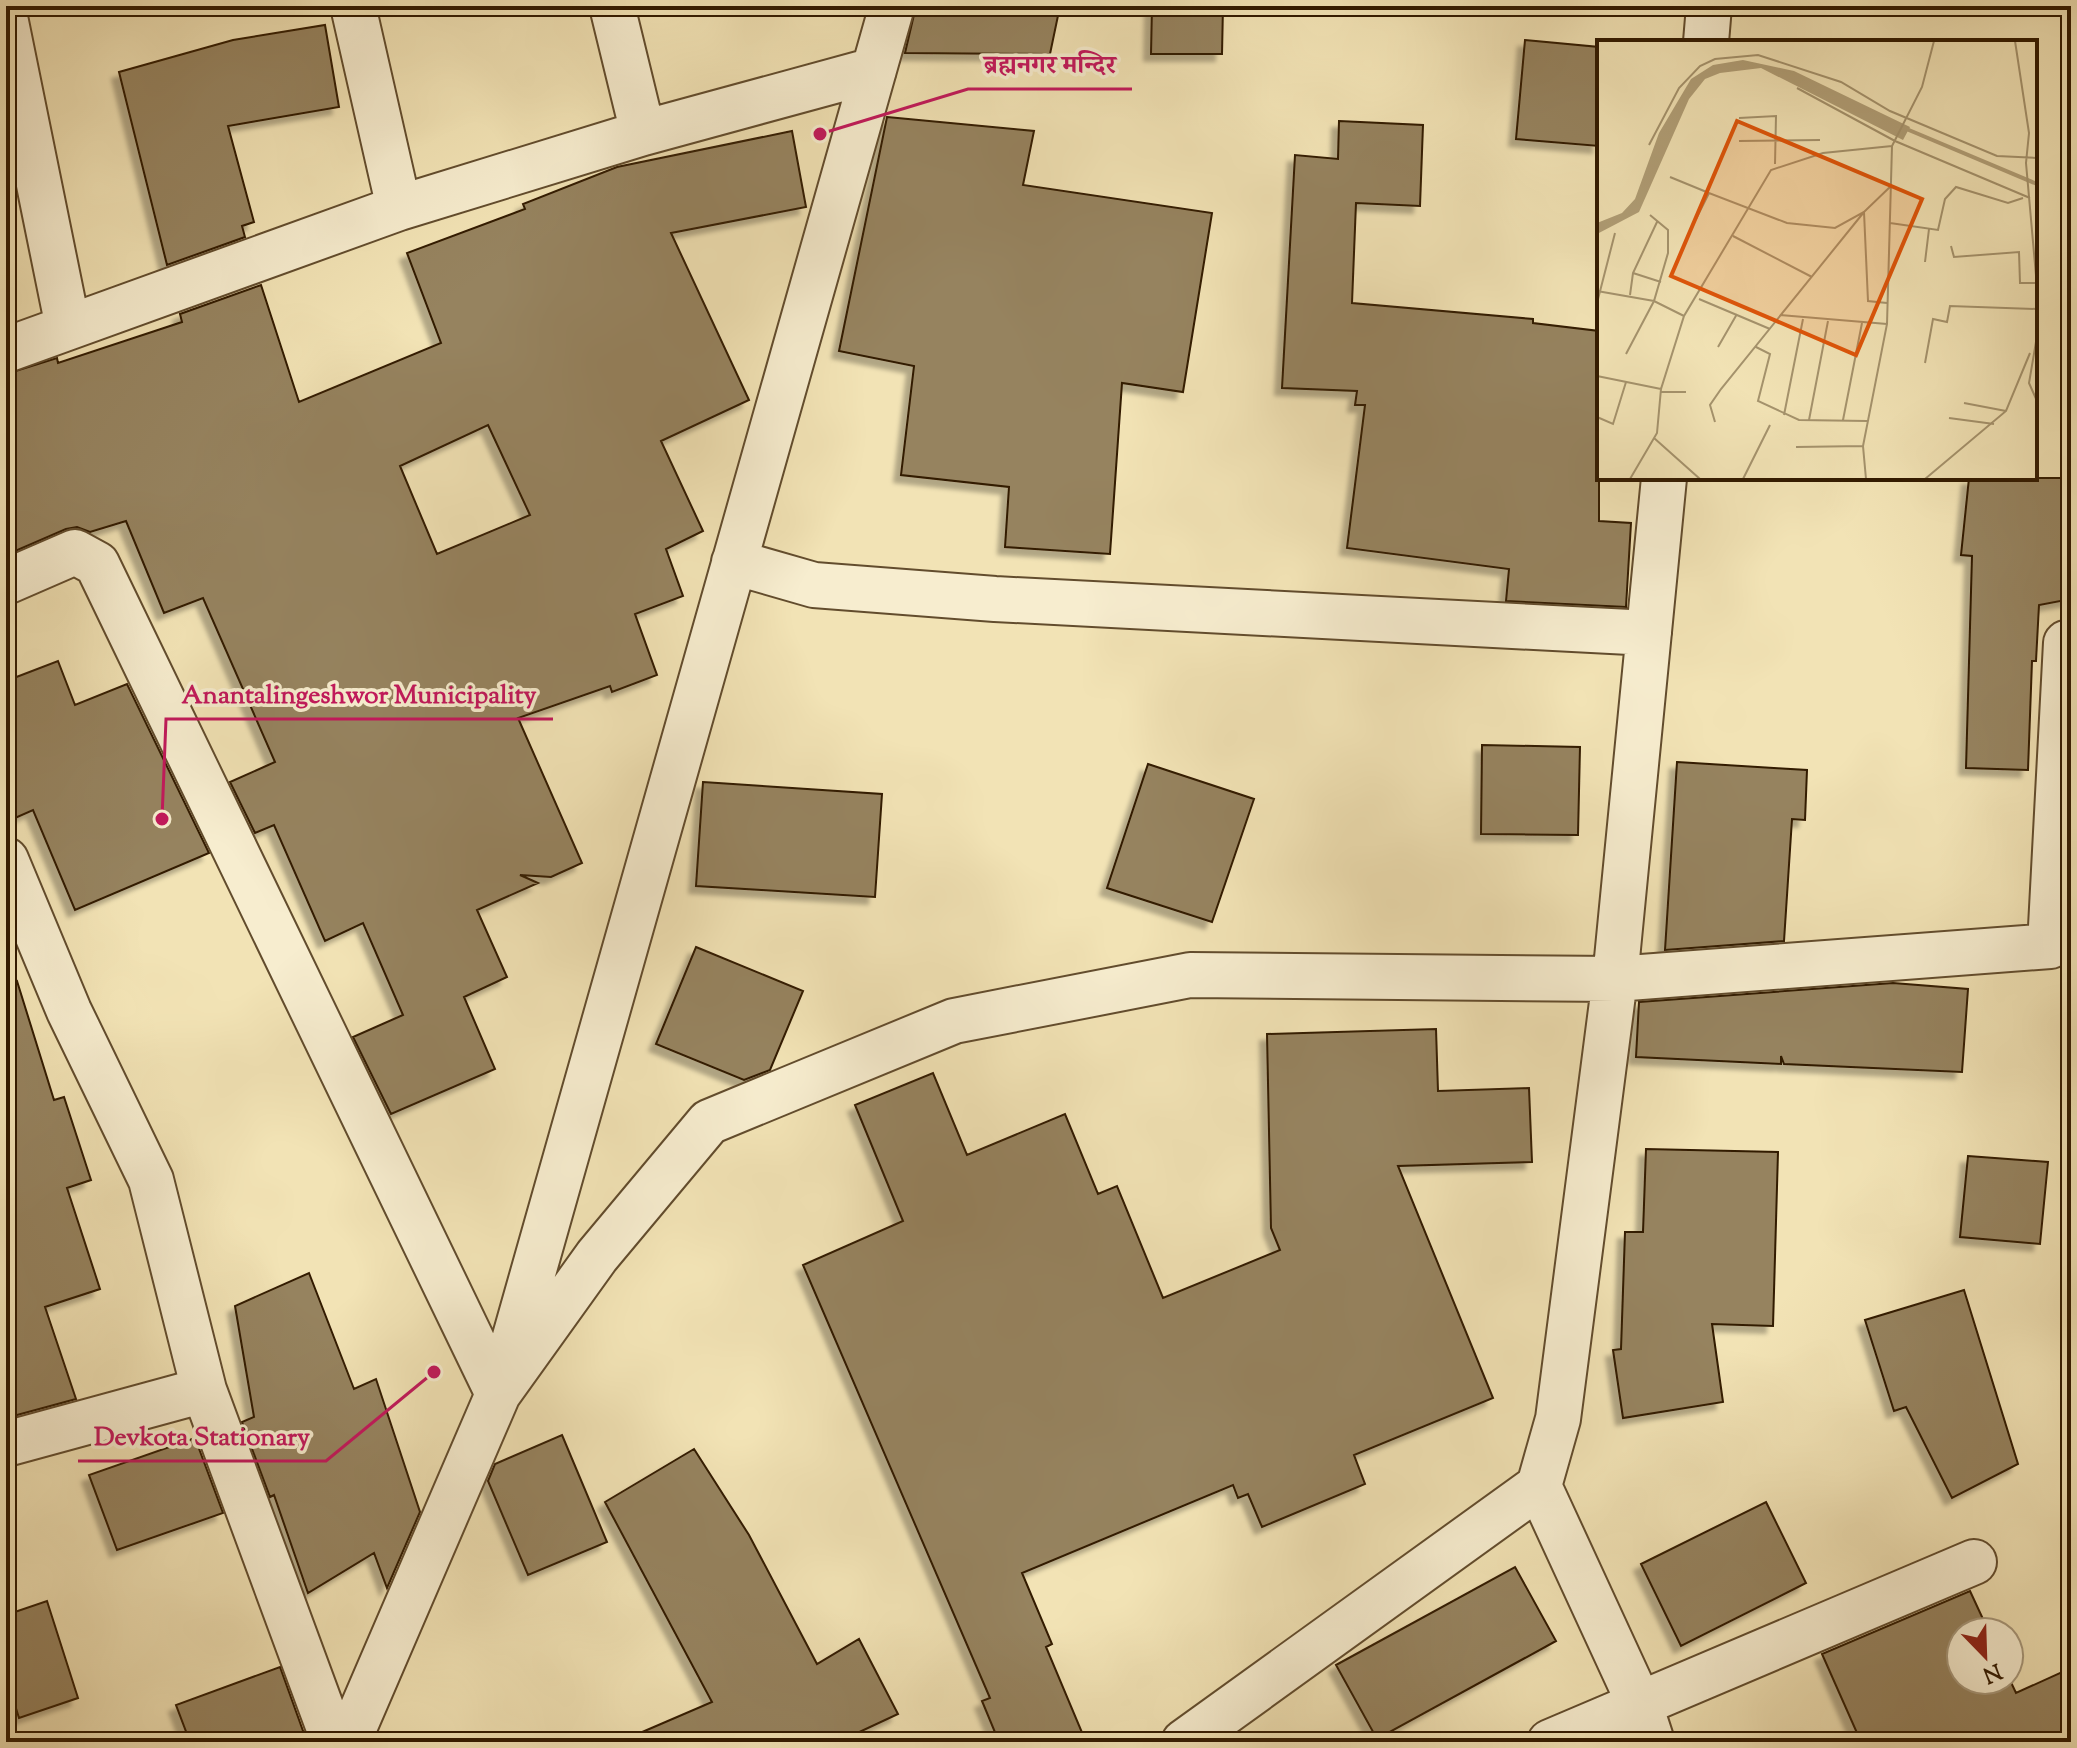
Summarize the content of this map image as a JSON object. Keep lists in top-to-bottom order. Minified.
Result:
{"places":["ब्रह्मनगर मन्दिर","Anantalingeshwor Municipality","Devkota Stationary"],"north":"bottom right"}
